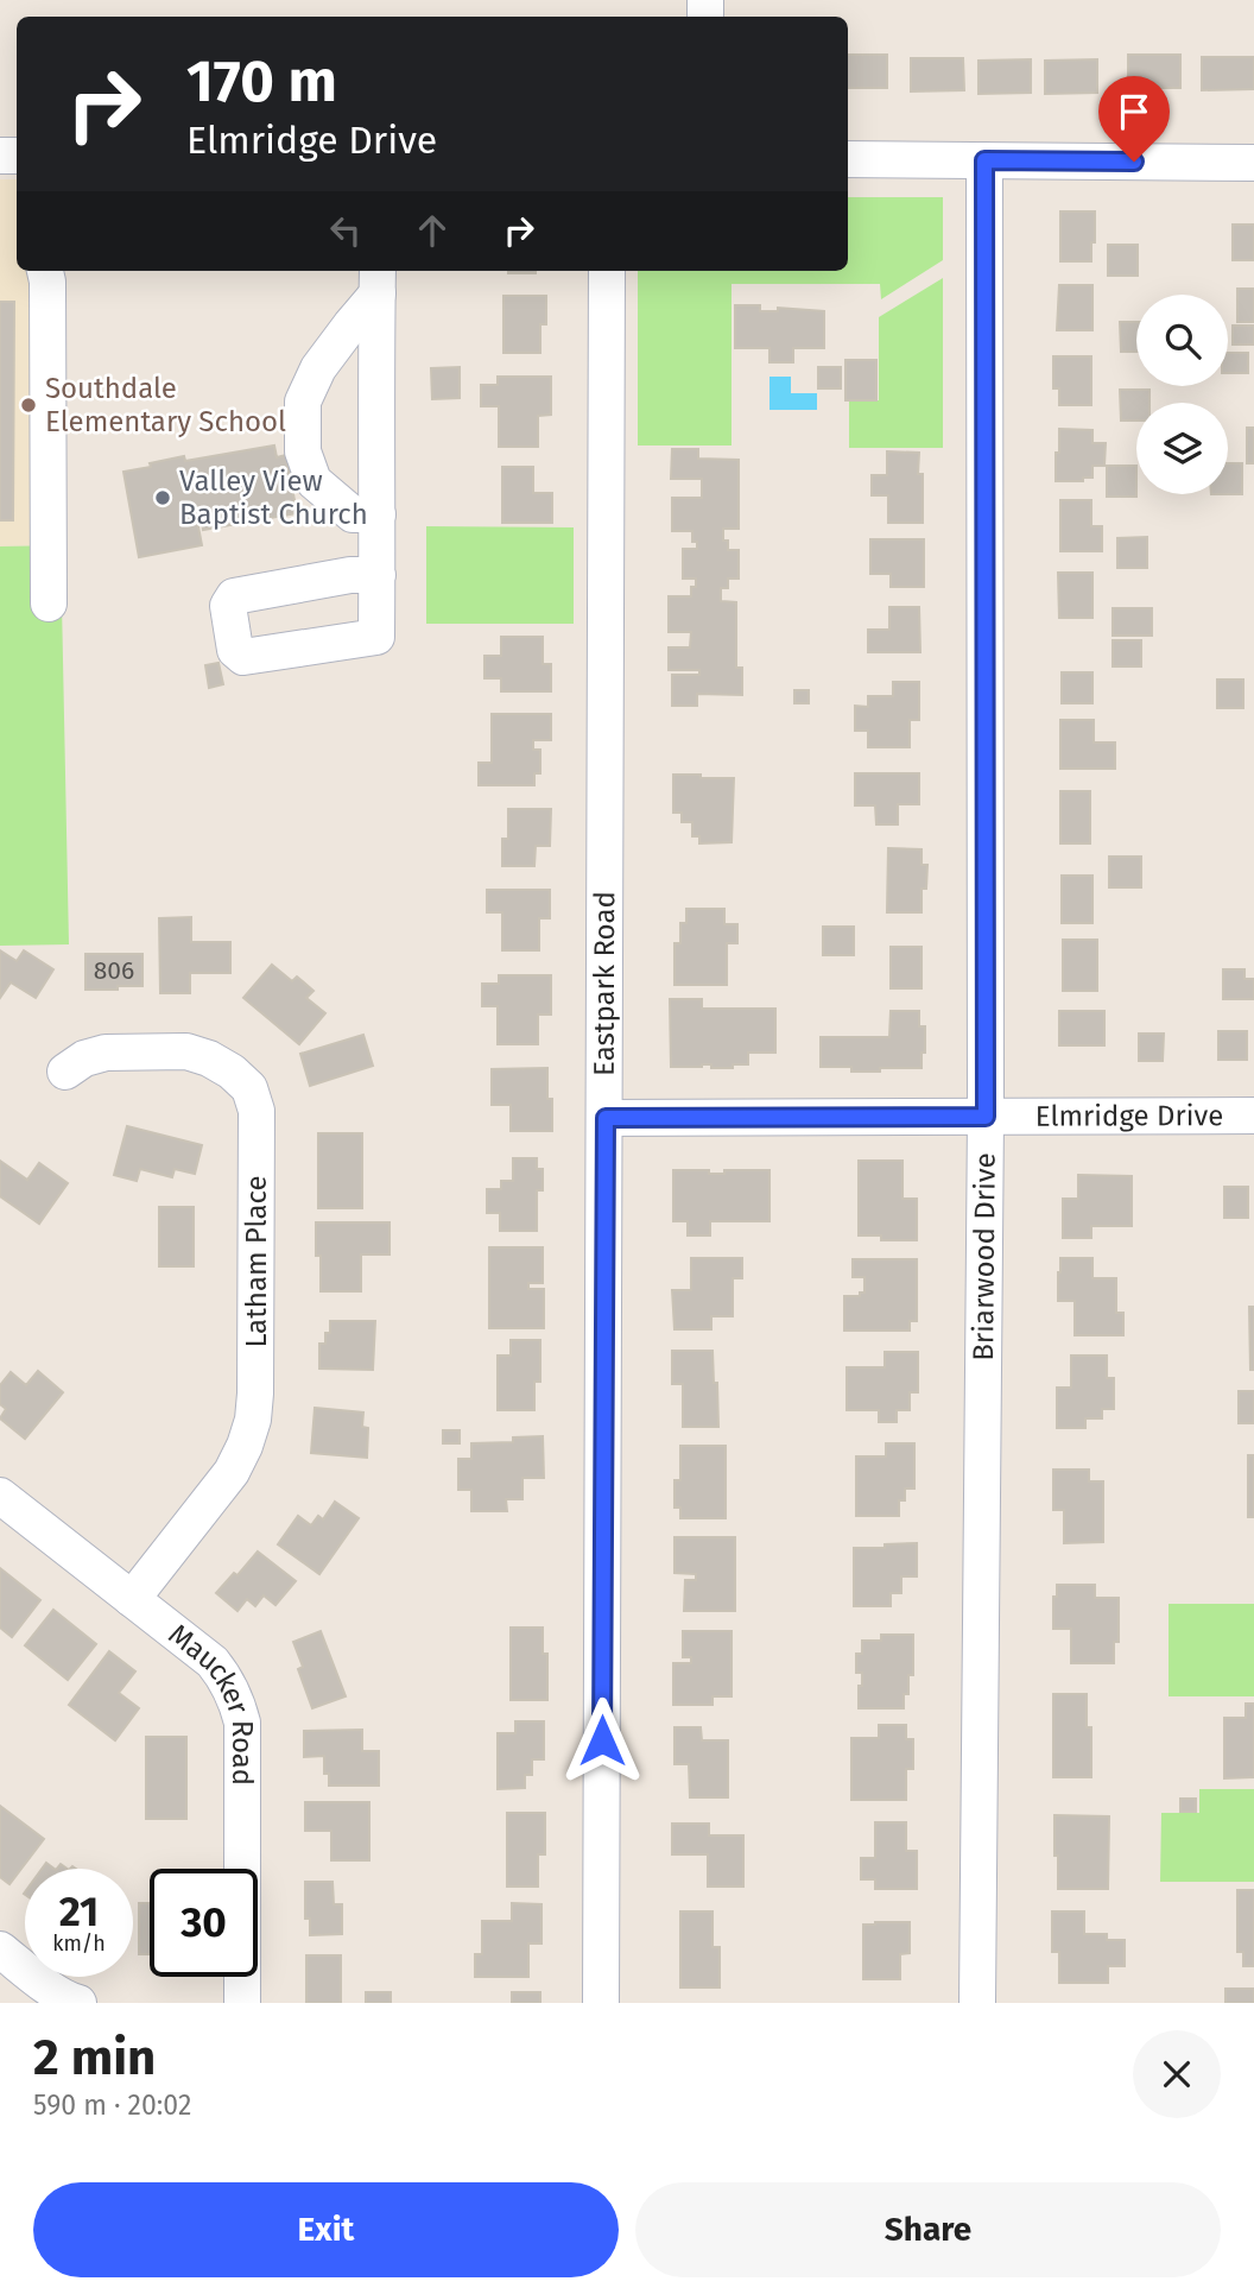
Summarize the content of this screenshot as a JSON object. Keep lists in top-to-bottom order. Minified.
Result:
{"streets":{"street":["Eastpark Road","Elmridge Drive","Briarwood Drive","Latham Place","Maucker Road"]},"crossings":[["Eastpark Road","Elmridge Drive"],["Elmridge Drive","Briarwood Drive"],["Latham Place","Maucker Road"]],"places":["Southdale Elementary School","Valley View Baptist Church"],"house_numbers":["806"],"page":{"turn":["170 m","Elmridge Drive"],"speed":"21 km/h","limit":"30","heading":["2 min","590 m · 20:02"],"buttons":["Exit","Share"]}}
